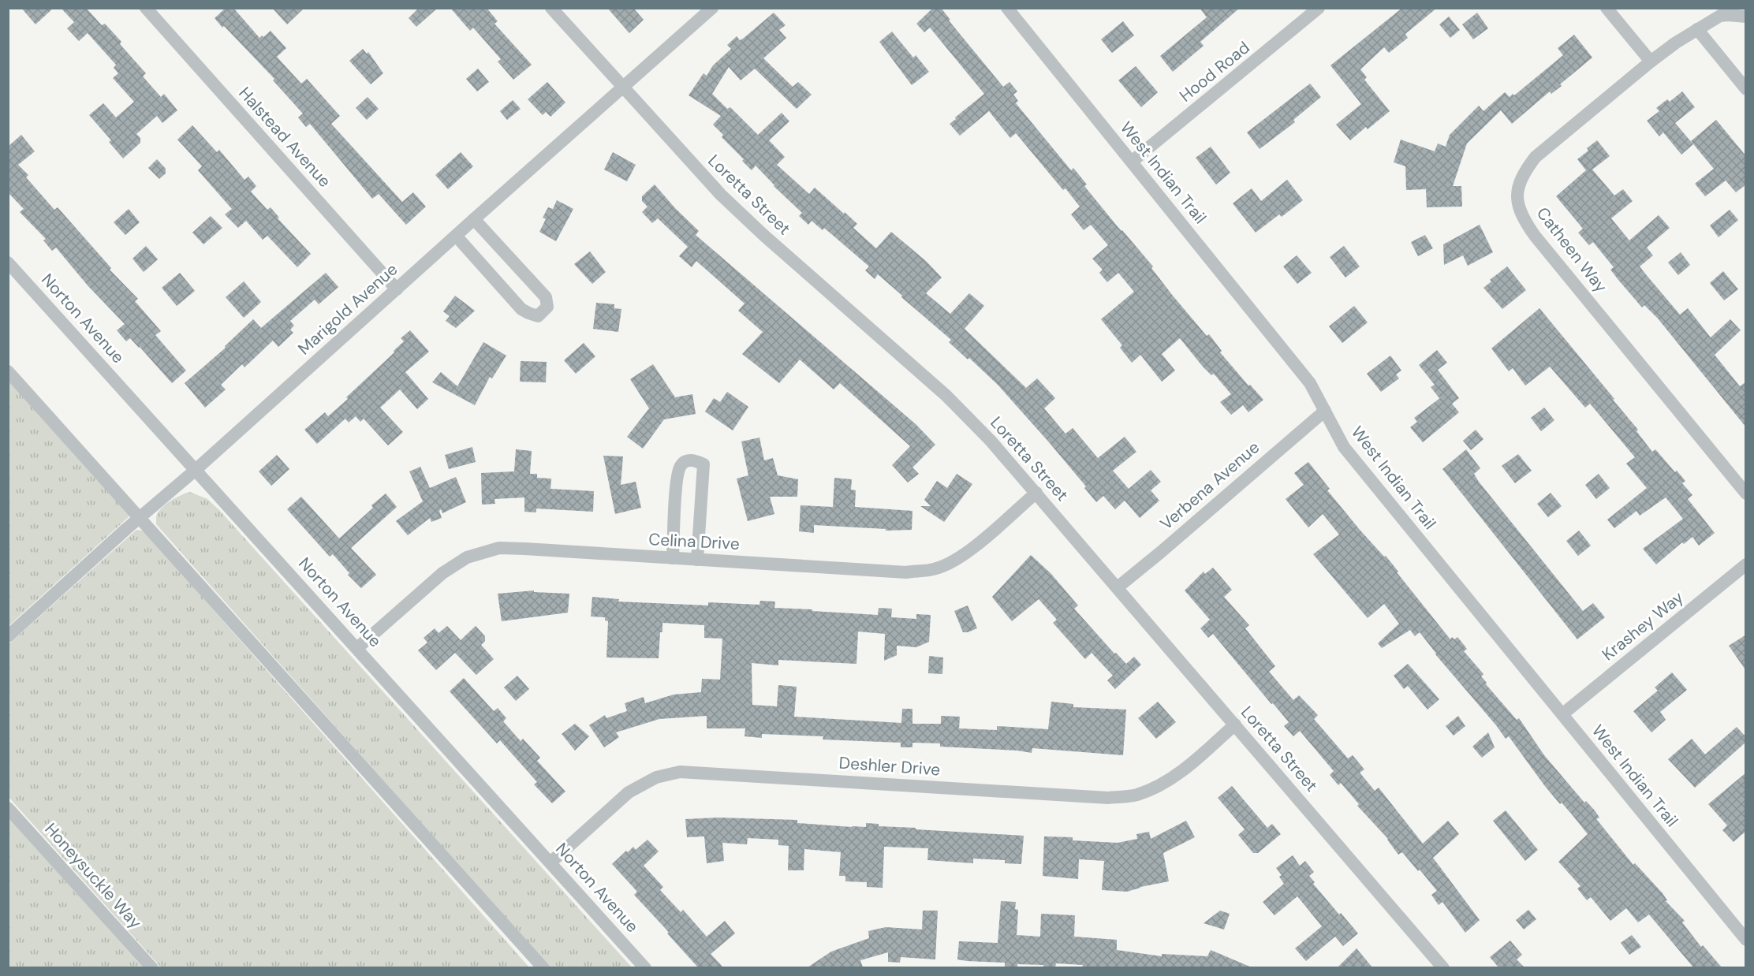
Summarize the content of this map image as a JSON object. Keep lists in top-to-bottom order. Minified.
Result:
{"streets":{"street":["Hood Road","Halstead Avenue","West Indian Trail","Loretta Street","Catheen Way","Marigold Avenue","Norton Avenue","Verbena Avenue","Celina Drive","Krashey Way","Deshler Drive","Honeysuckle Way"]},"crossings":[["Hood Road","West Indian Trail"],["Halstead Avenue","Marigold Avenue"],["West Indian Trail","Verbena Avenue"],["West Indian Trail","Krashey Way"],["Loretta Street","Marigold Avenue"],["Loretta Street","Verbena Avenue"],["Loretta Street","Celina Drive"],["Loretta Street","Deshler Drive"],["Marigold Avenue","Norton Avenue"],["Norton Avenue","Celina Drive"],["Norton Avenue","Deshler Drive"]]}
